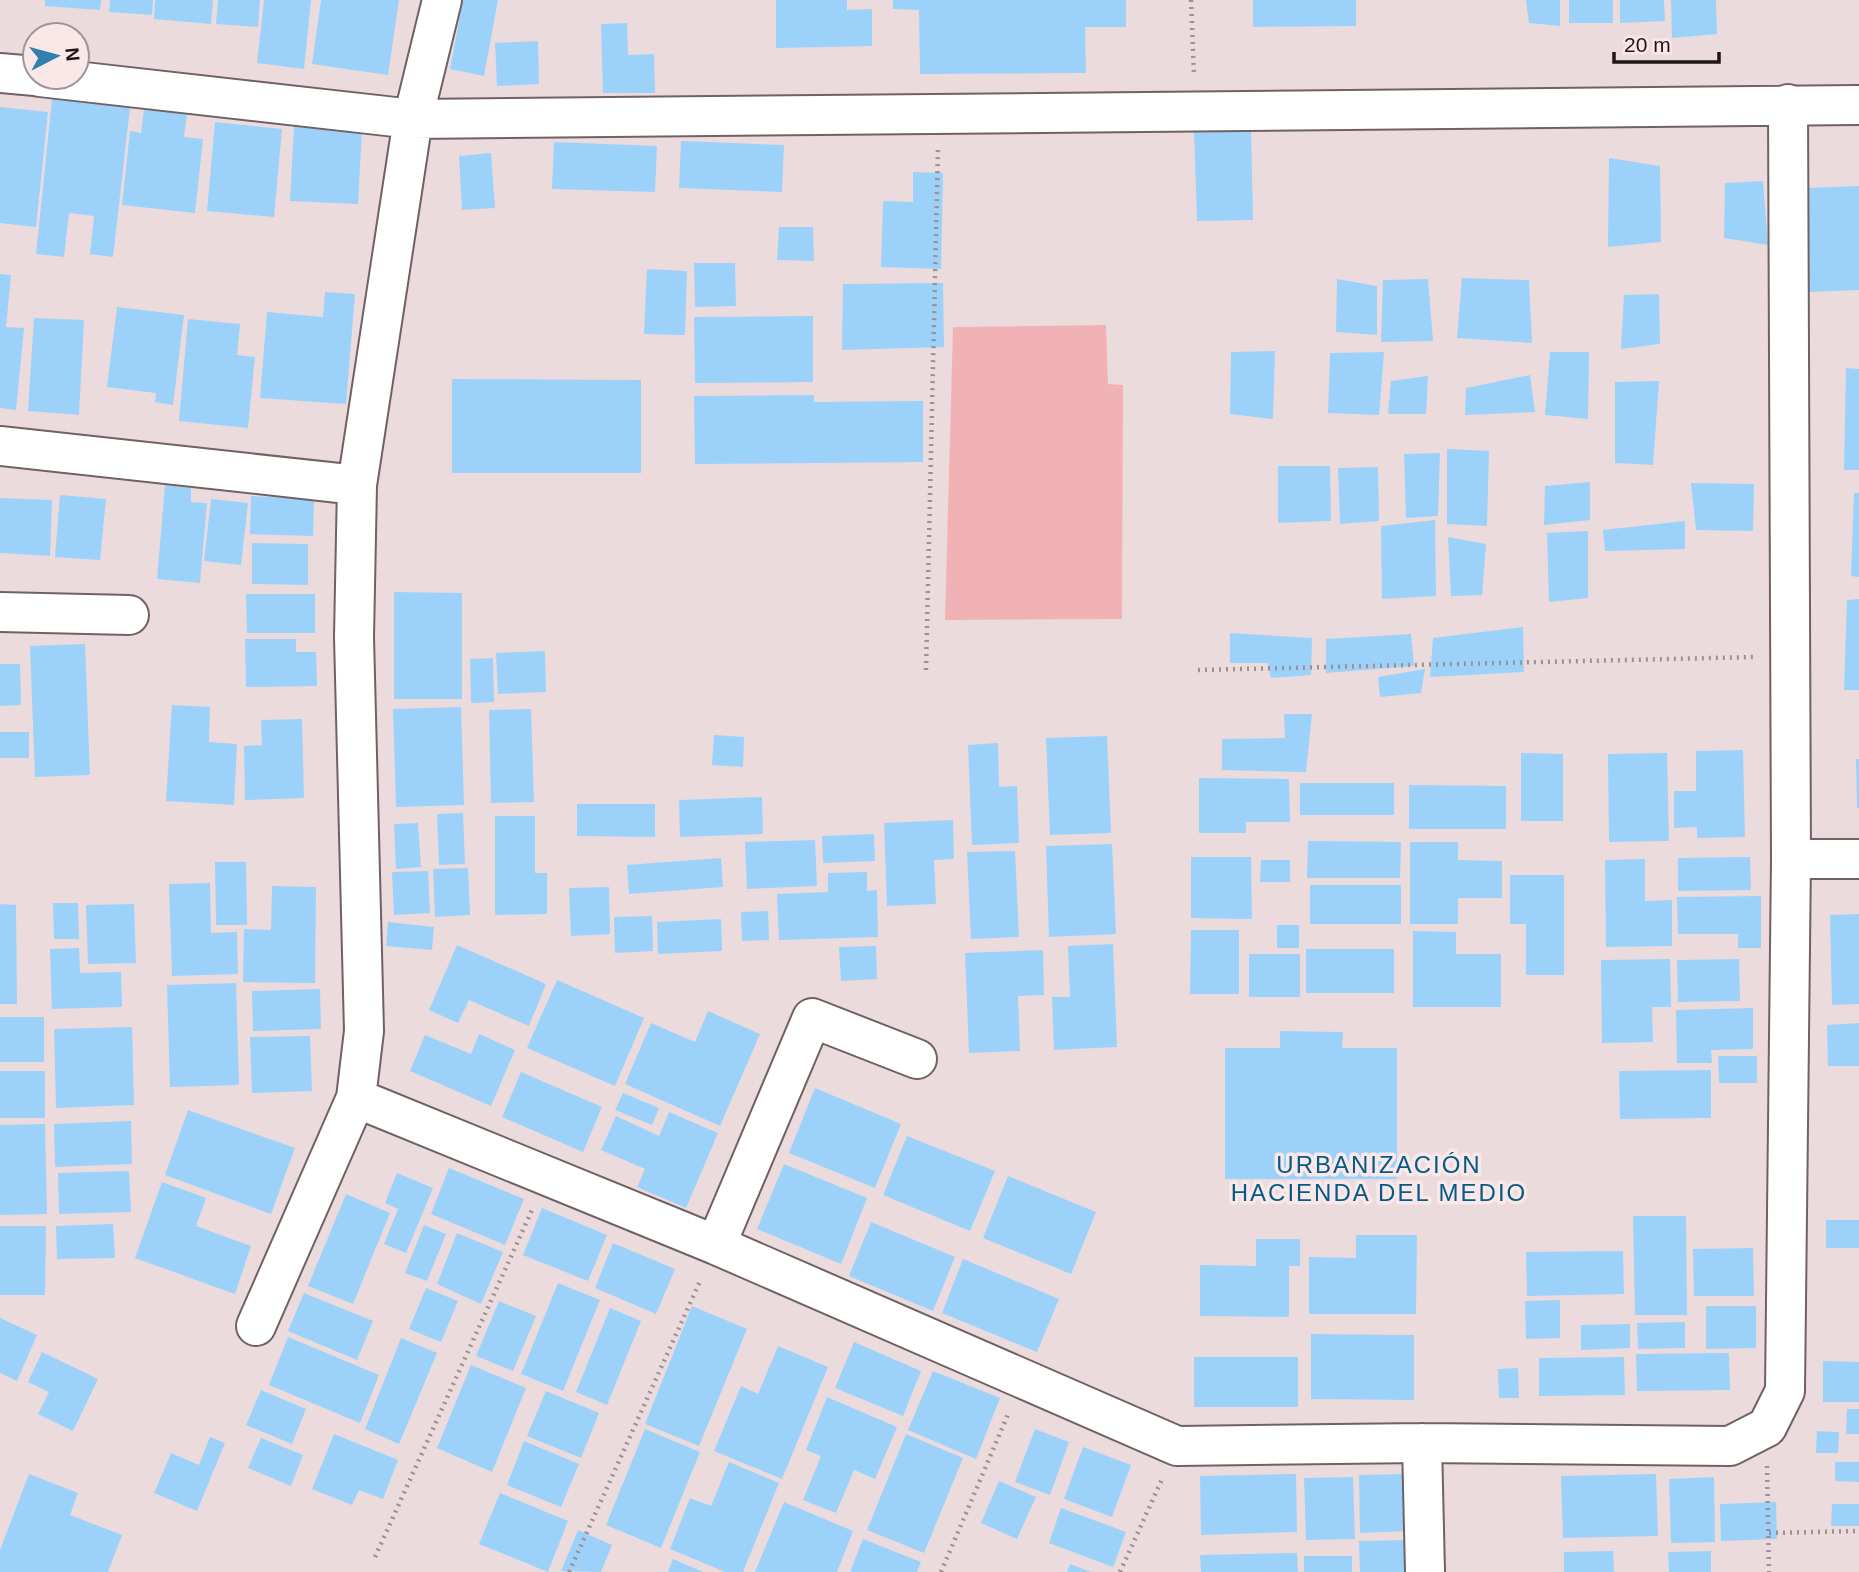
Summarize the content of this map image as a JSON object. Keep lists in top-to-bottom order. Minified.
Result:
{"districts":["URBANIZACIÓN HACIENDA DEL MEDIO"],"scale_bar":"20 m","north":"right"}
